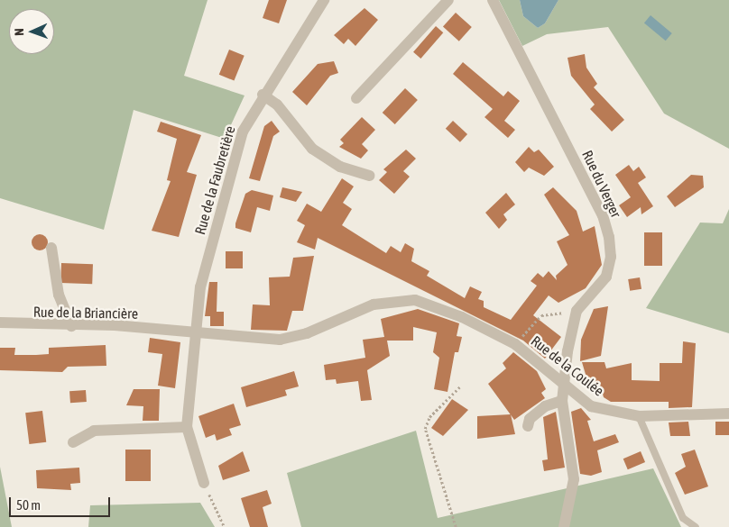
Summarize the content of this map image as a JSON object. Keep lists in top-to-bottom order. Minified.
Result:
{"streets":{"street":["Rue de la Faubretière","Rue du Verger","Rue de la Briancière","Rue de la Coulée"]},"crossings":[["Rue de la Faubretière","Rue de la Briancière"],["Rue du Verger","Rue de la Coulée"],["Rue de la Briancière","Rue de la Coulée"]],"scale_bar":"50 m","north":"left"}
